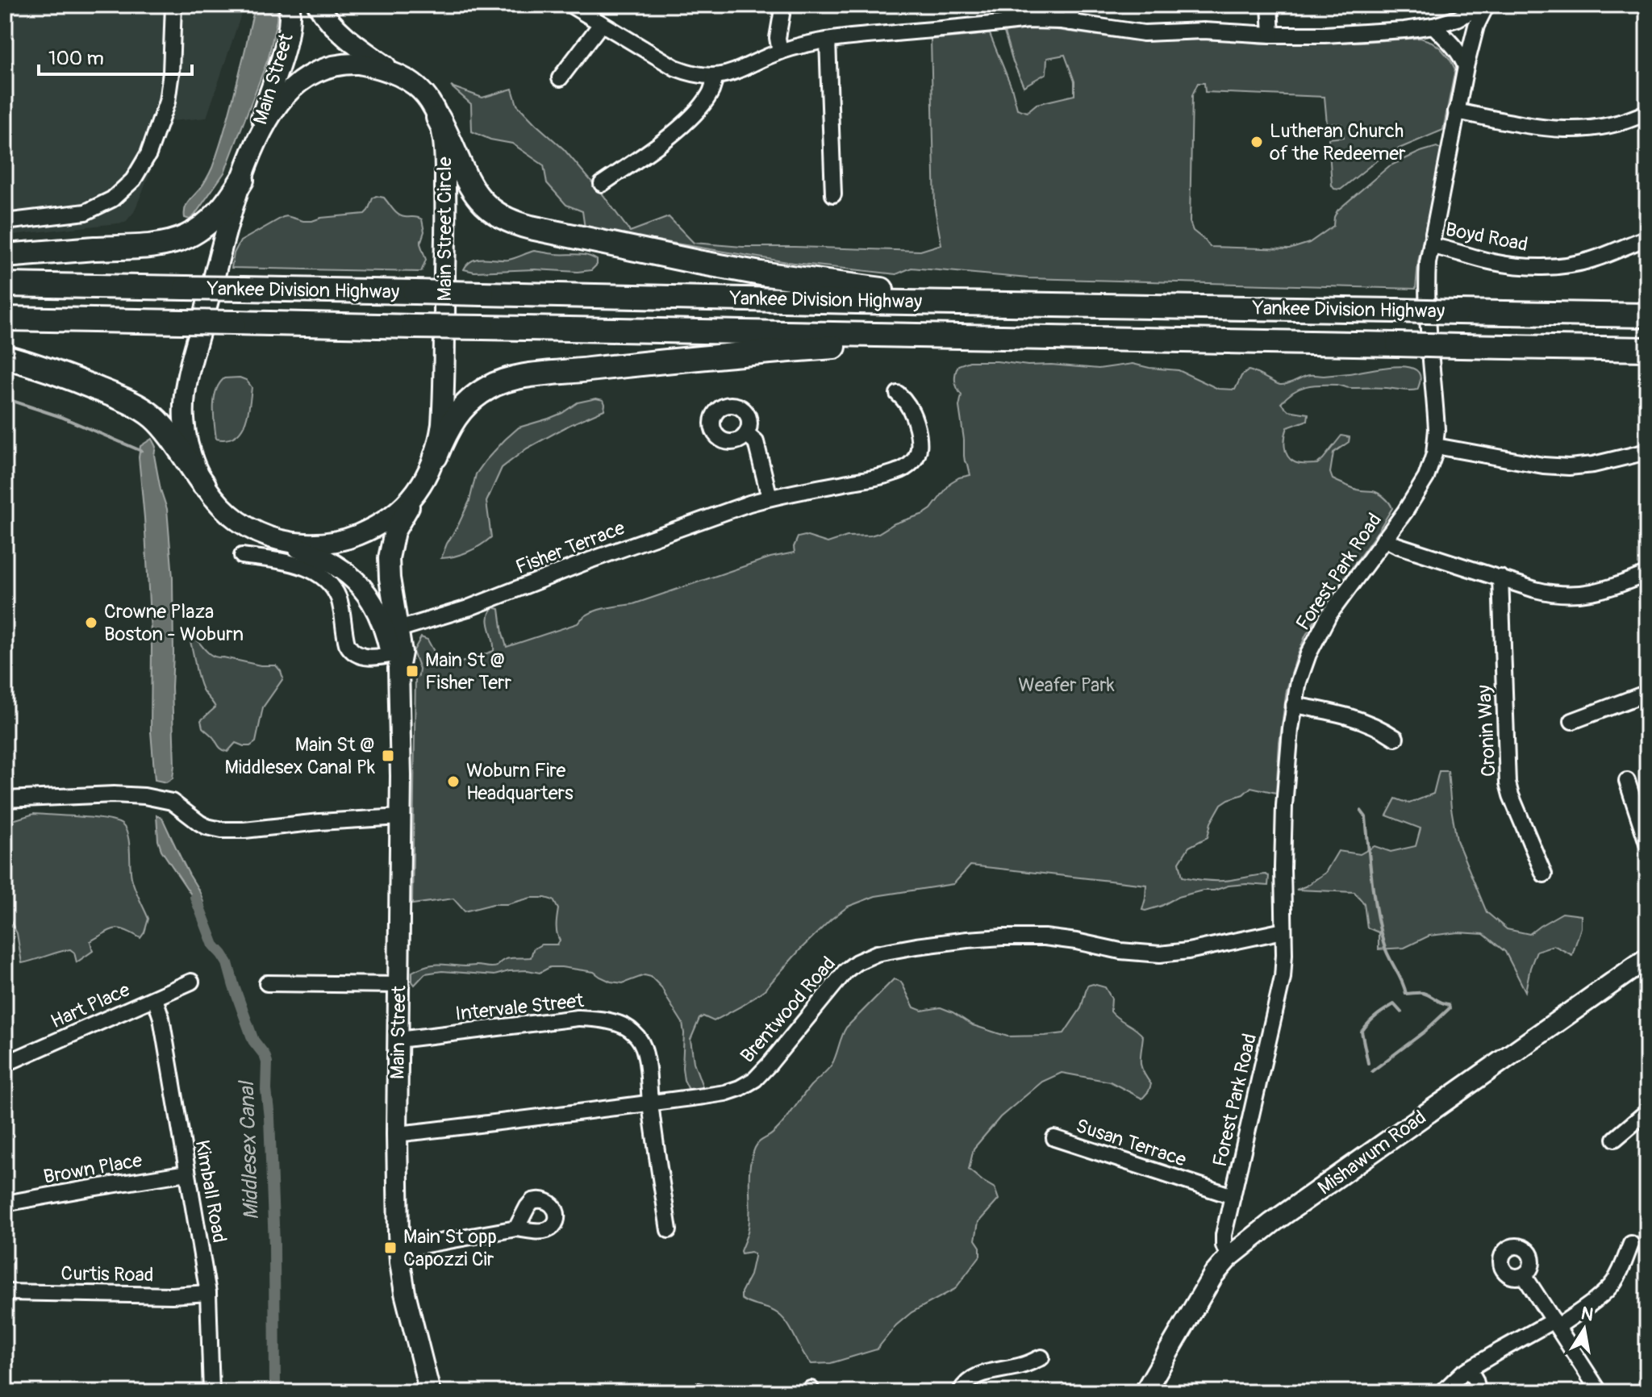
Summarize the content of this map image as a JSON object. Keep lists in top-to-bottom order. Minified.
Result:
{"streets":{"highway":["Yankee Division Highway"],"main road":["Main Street","Main Street Circle","Mishawum Road"],"street":["Boyd Road","Fisher Terrace","Forest Park Road","Cronin Way","Hart Place","Intervale Street","Brentwood Road","Susan Terrace","Brown Place","Kimball Road","Curtis Road"]},"crossings":[["Main Street","Main Street Circle"],["Main Street","Fisher Terrace"],["Main Street","Intervale Street"],["Main Street","Brentwood Road"],["Boyd Road","Forest Park Road"],["Forest Park Road","Brentwood Road"],["Forest Park Road","Susan Terrace"],["Forest Park Road","Mishawum Road"],["Hart Place","Kimball Road"],["Intervale Street","Brentwood Road"],["Brown Place","Kimball Road"],["Kimball Road","Curtis Road"]],"water":["Middlesex Canal"],"parks":["Weafer Park"],"places":{"other":["Lutheran Church of the Redeemer","Crowne Plaza Boston - Woburn","Woburn Fire Headquarters"],"transit":["Main St @ Fisher Terr","Main St @ Middlesex Canal Pk","Main St opp Capozzi Cir"]},"scale_bar":"100 m","north":"top"}
